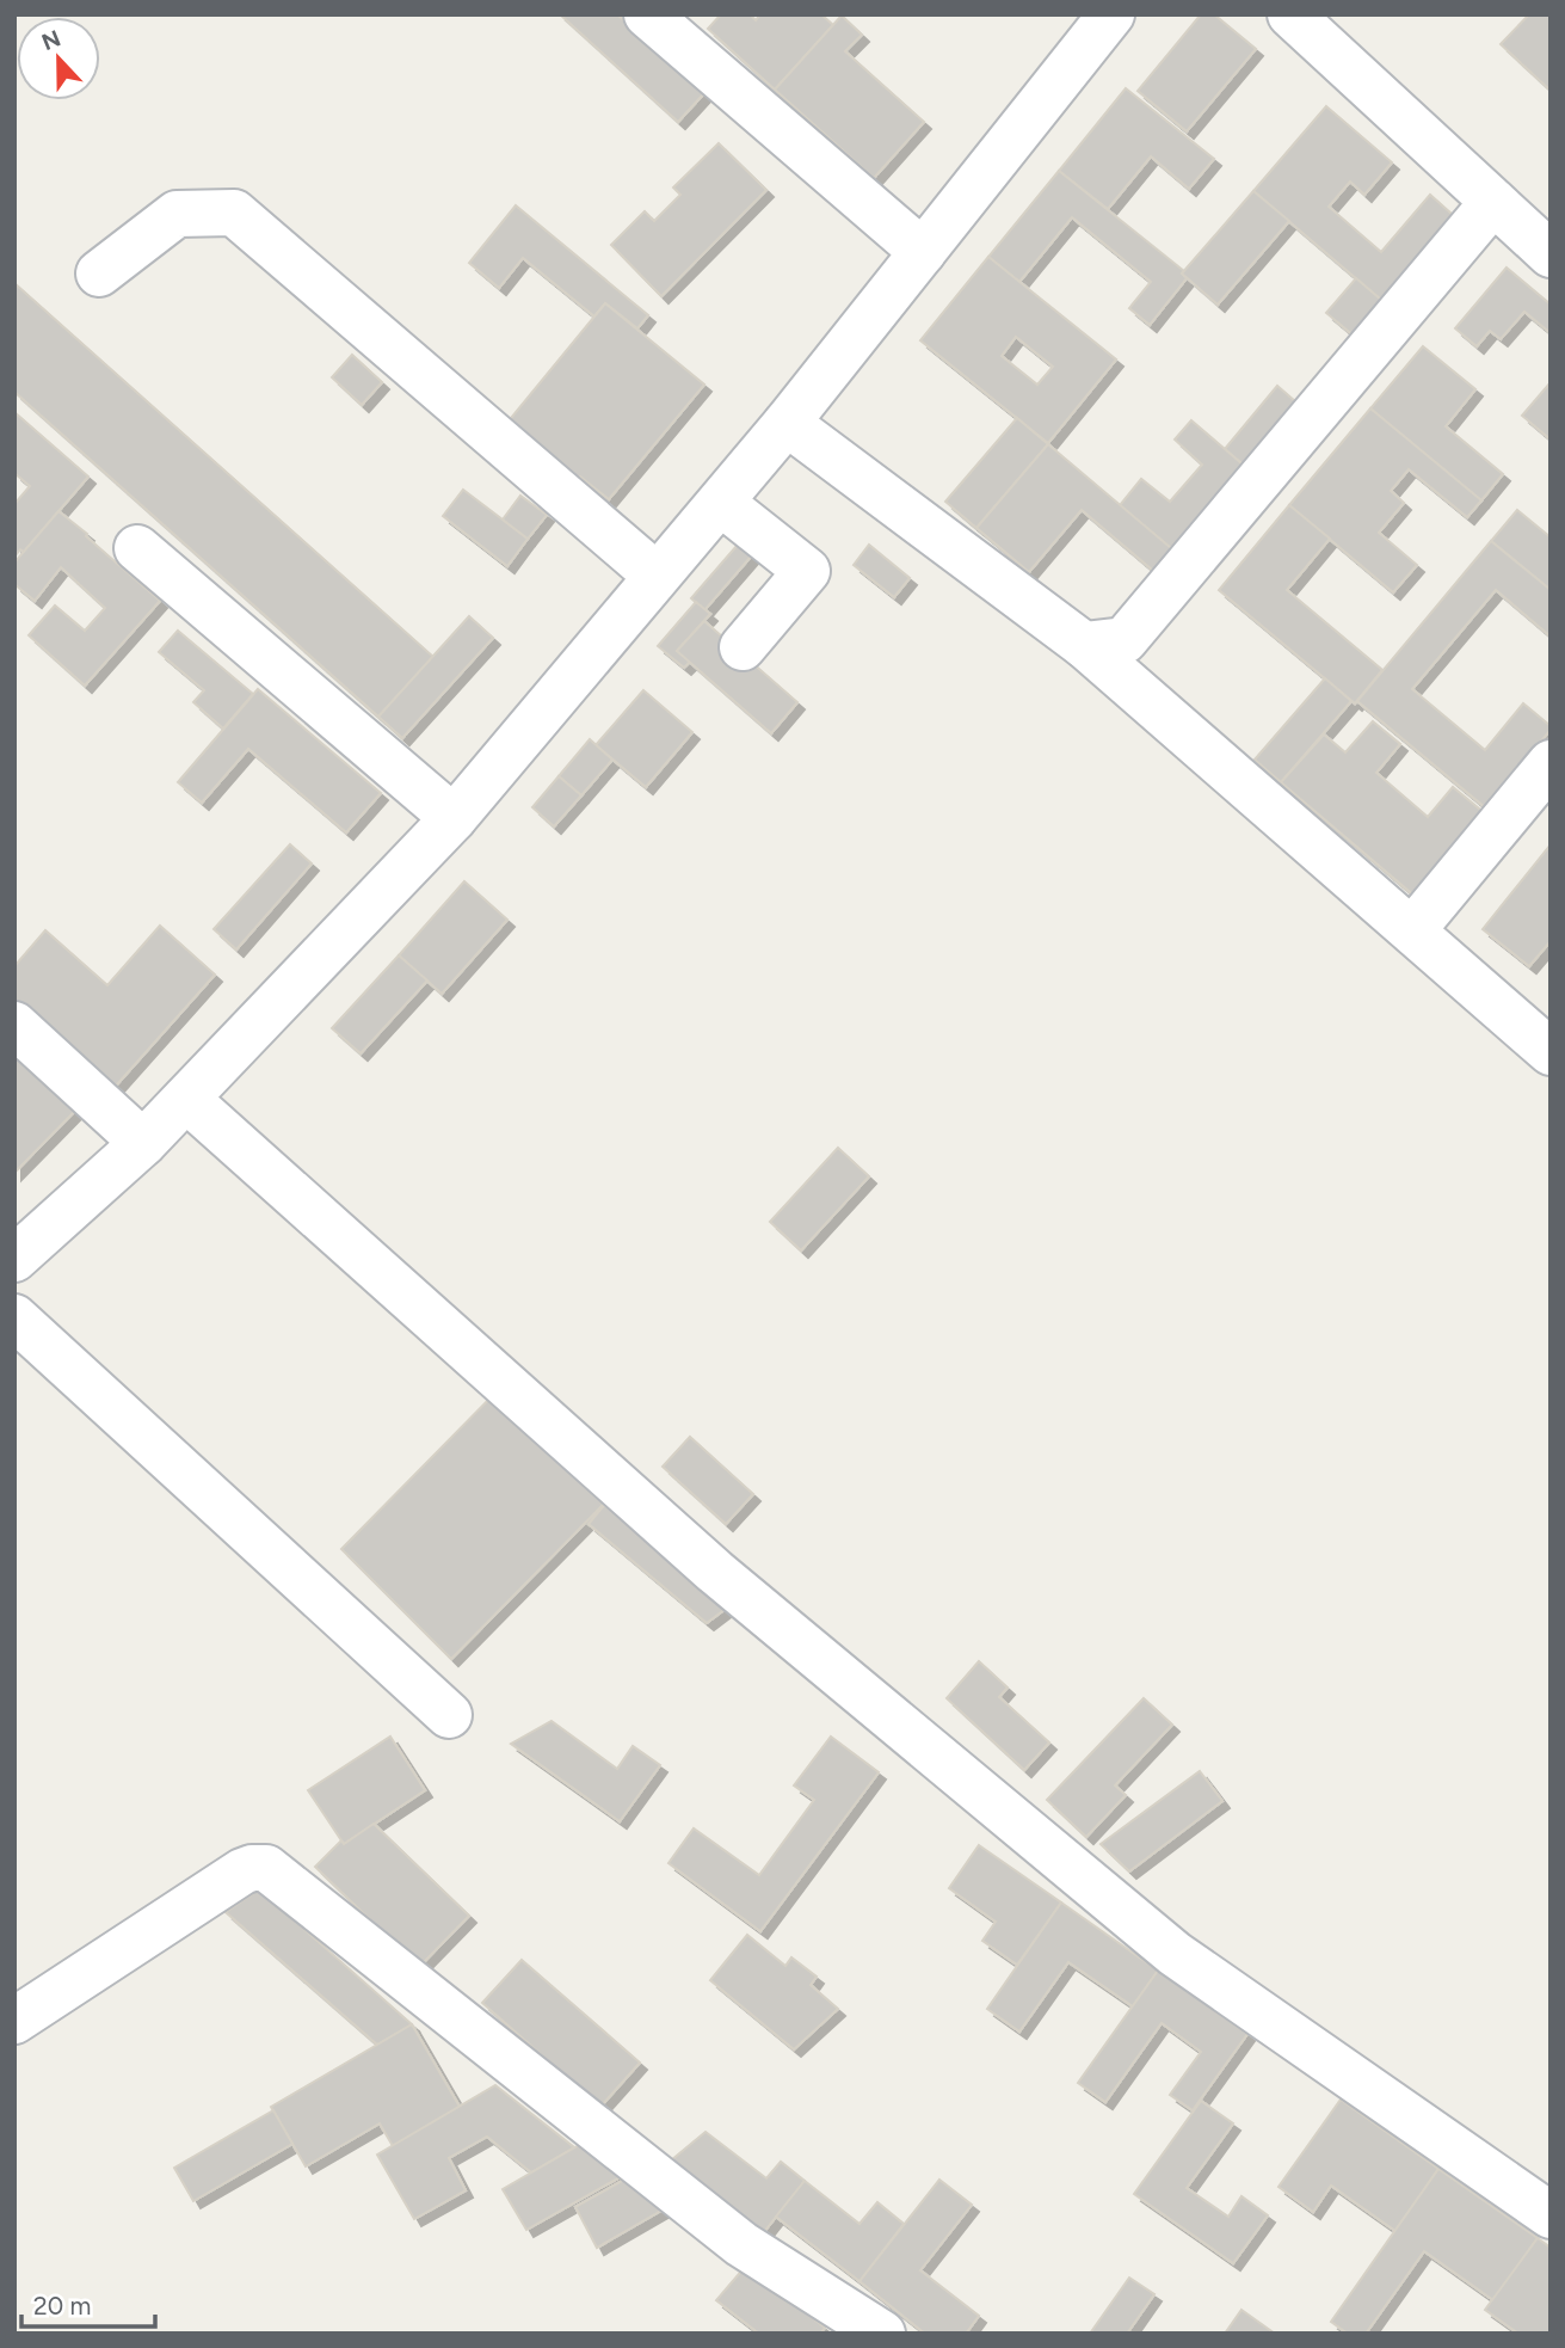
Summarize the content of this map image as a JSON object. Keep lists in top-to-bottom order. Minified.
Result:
{"scale_bar":"20 m","north":"top"}
